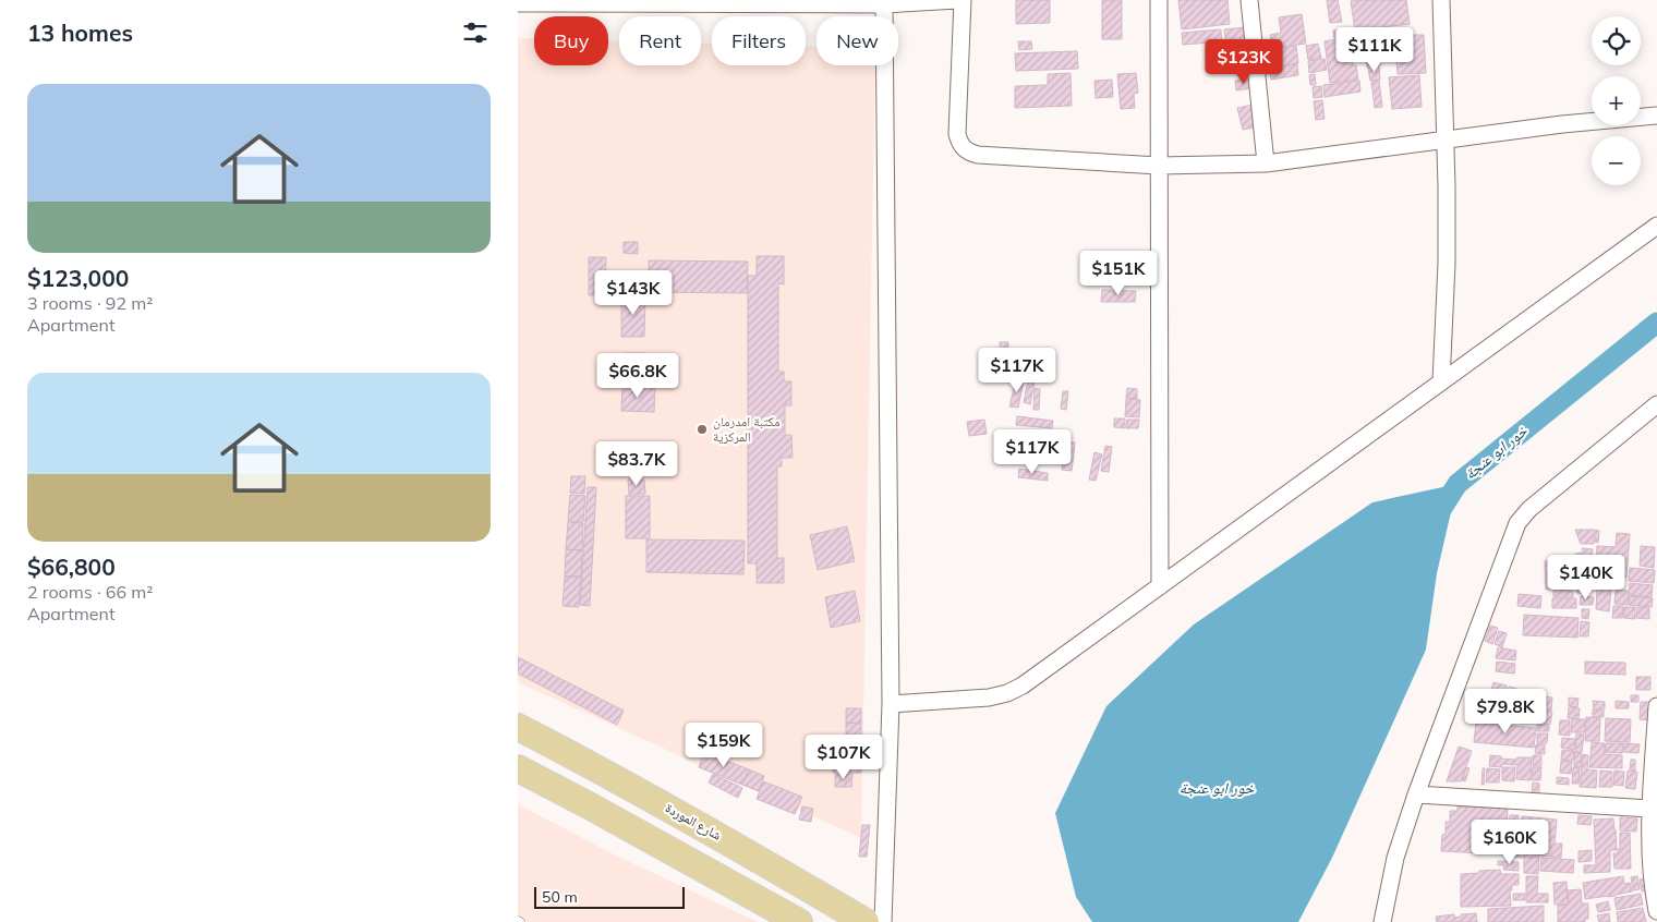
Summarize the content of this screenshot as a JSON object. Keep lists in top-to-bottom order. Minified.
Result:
{"streets":{"main road":["شارع الموردة"]},"water":["خور ابو عنجة"],"places":["مكتبة امدرمان المركزية"],"scale_bar":"50 m","page":{"heading":"13 homes","map_buttons":["+","−"],"chip":["Buy","Rent","Filters","New"],"price":["$111K","$123K","$151K","$143K","$117K","$66.8K","$117K","$83.7K","$140K","$79.8K","$159K","$107K","$160K"],"list":[{"name":"$123,000","note":"3 rooms · 92 m² · Apartment"},{"name":"$66,800","note":"2 rooms · 66 m² · Apartment"}],"scale":"50 m"}}
